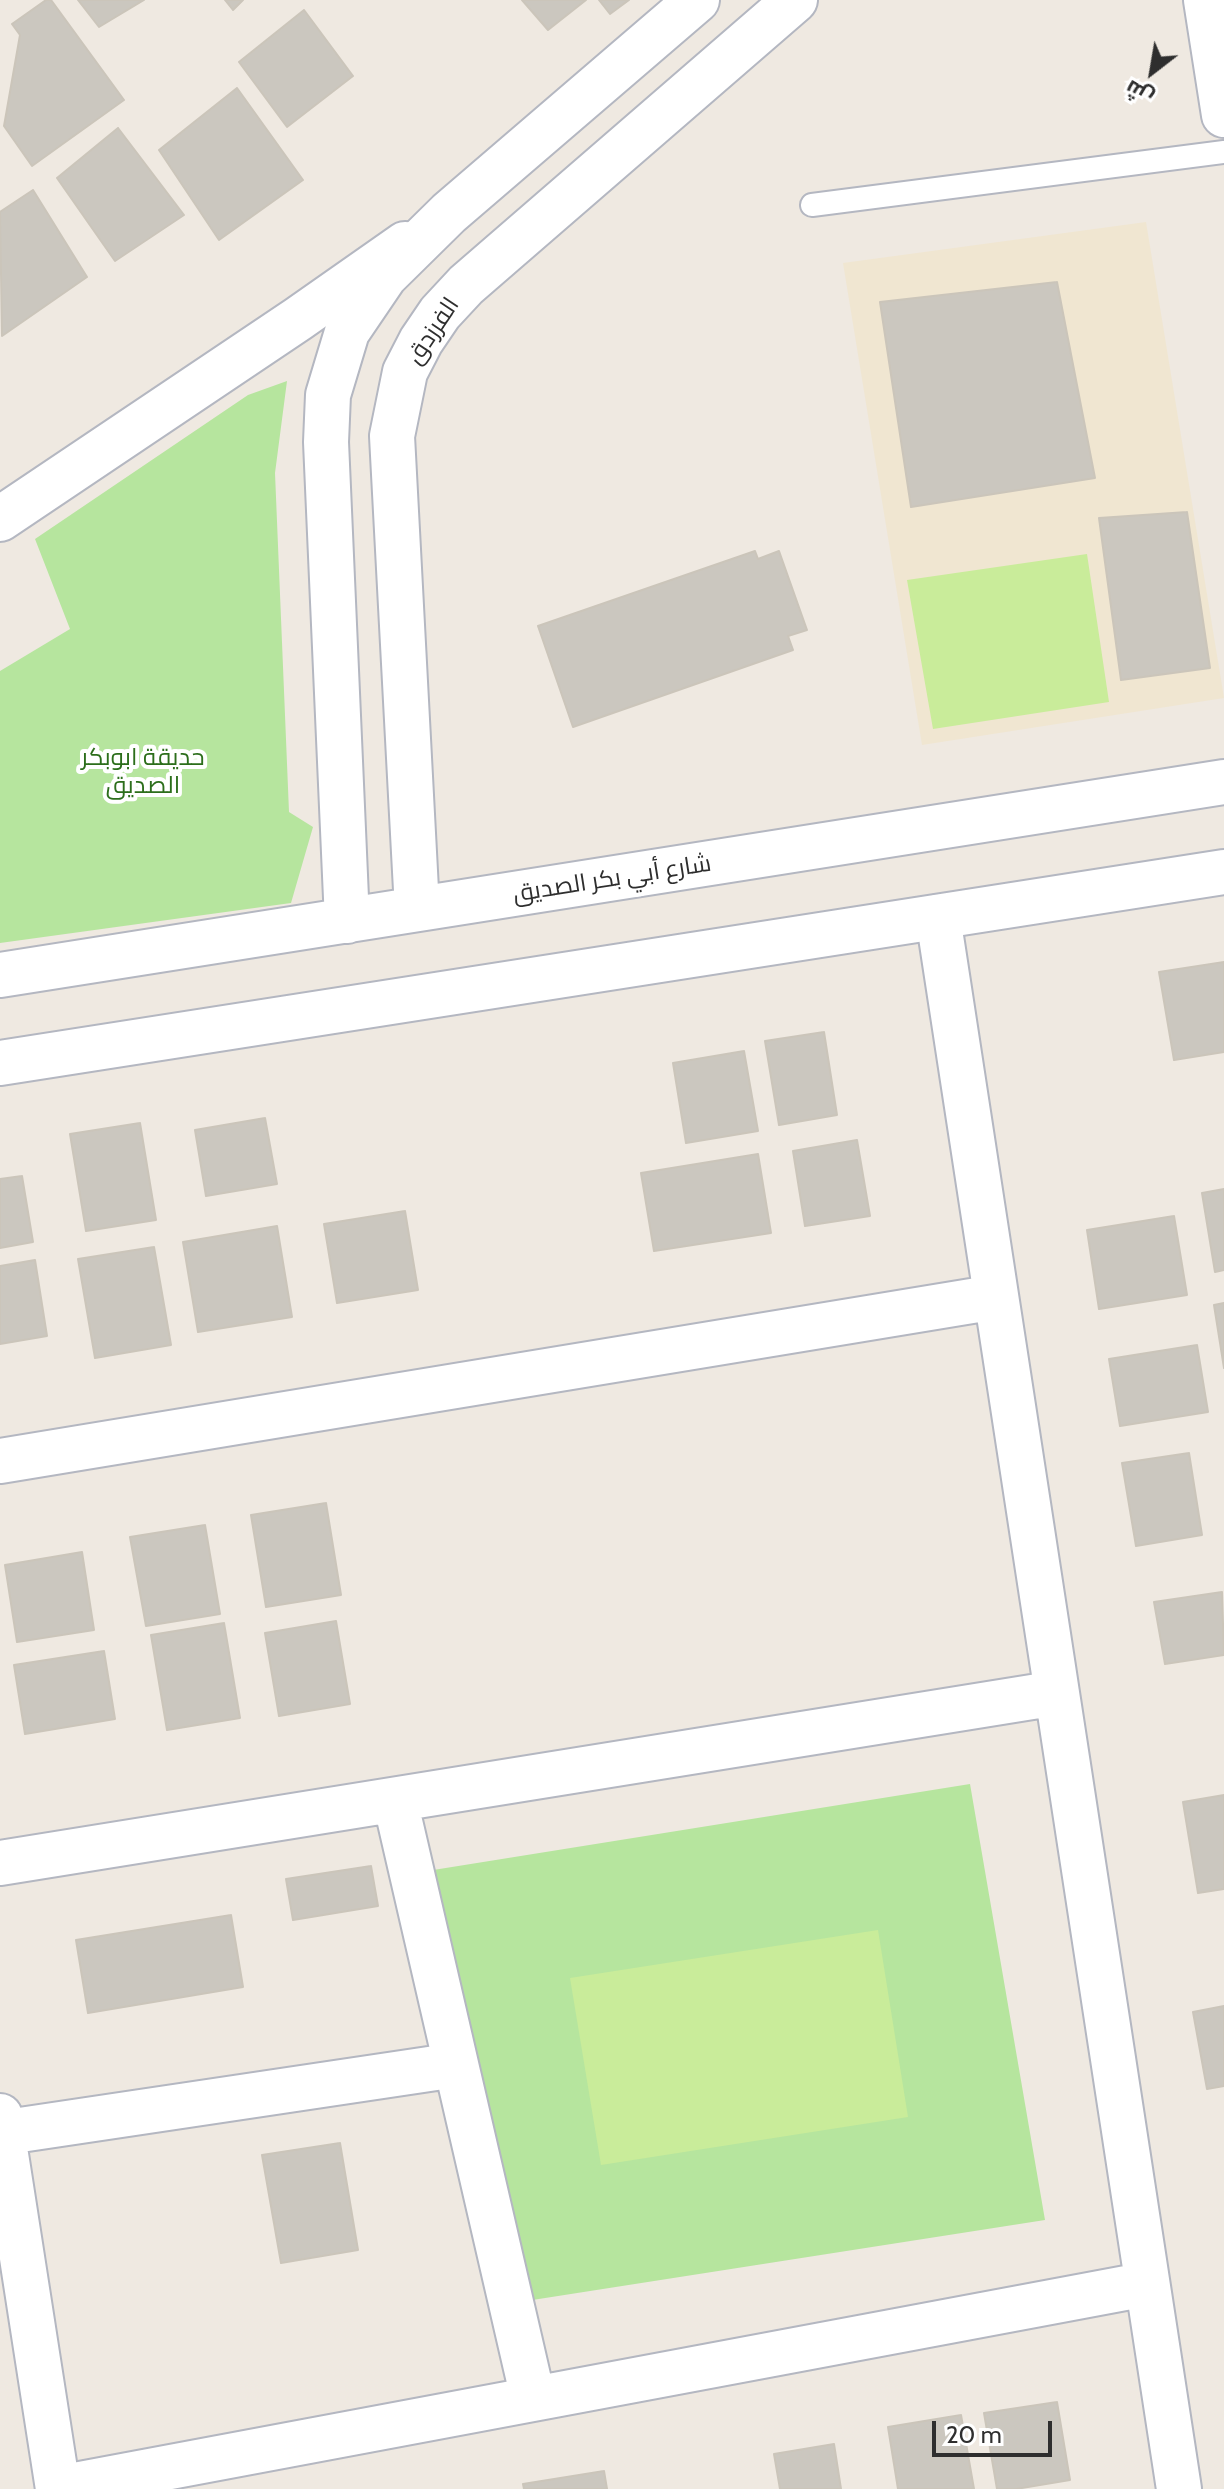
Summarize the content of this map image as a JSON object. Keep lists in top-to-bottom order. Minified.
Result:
{"streets":{"street":["الفرزدق","شارع أبي بكر الصديق"]},"crossings":[["الفرزدق","شارع أبي بكر الصديق"]],"parks":["حديقة ابوبكر الصديق"],"scale_bar":"20 m","north":"bottom left"}
